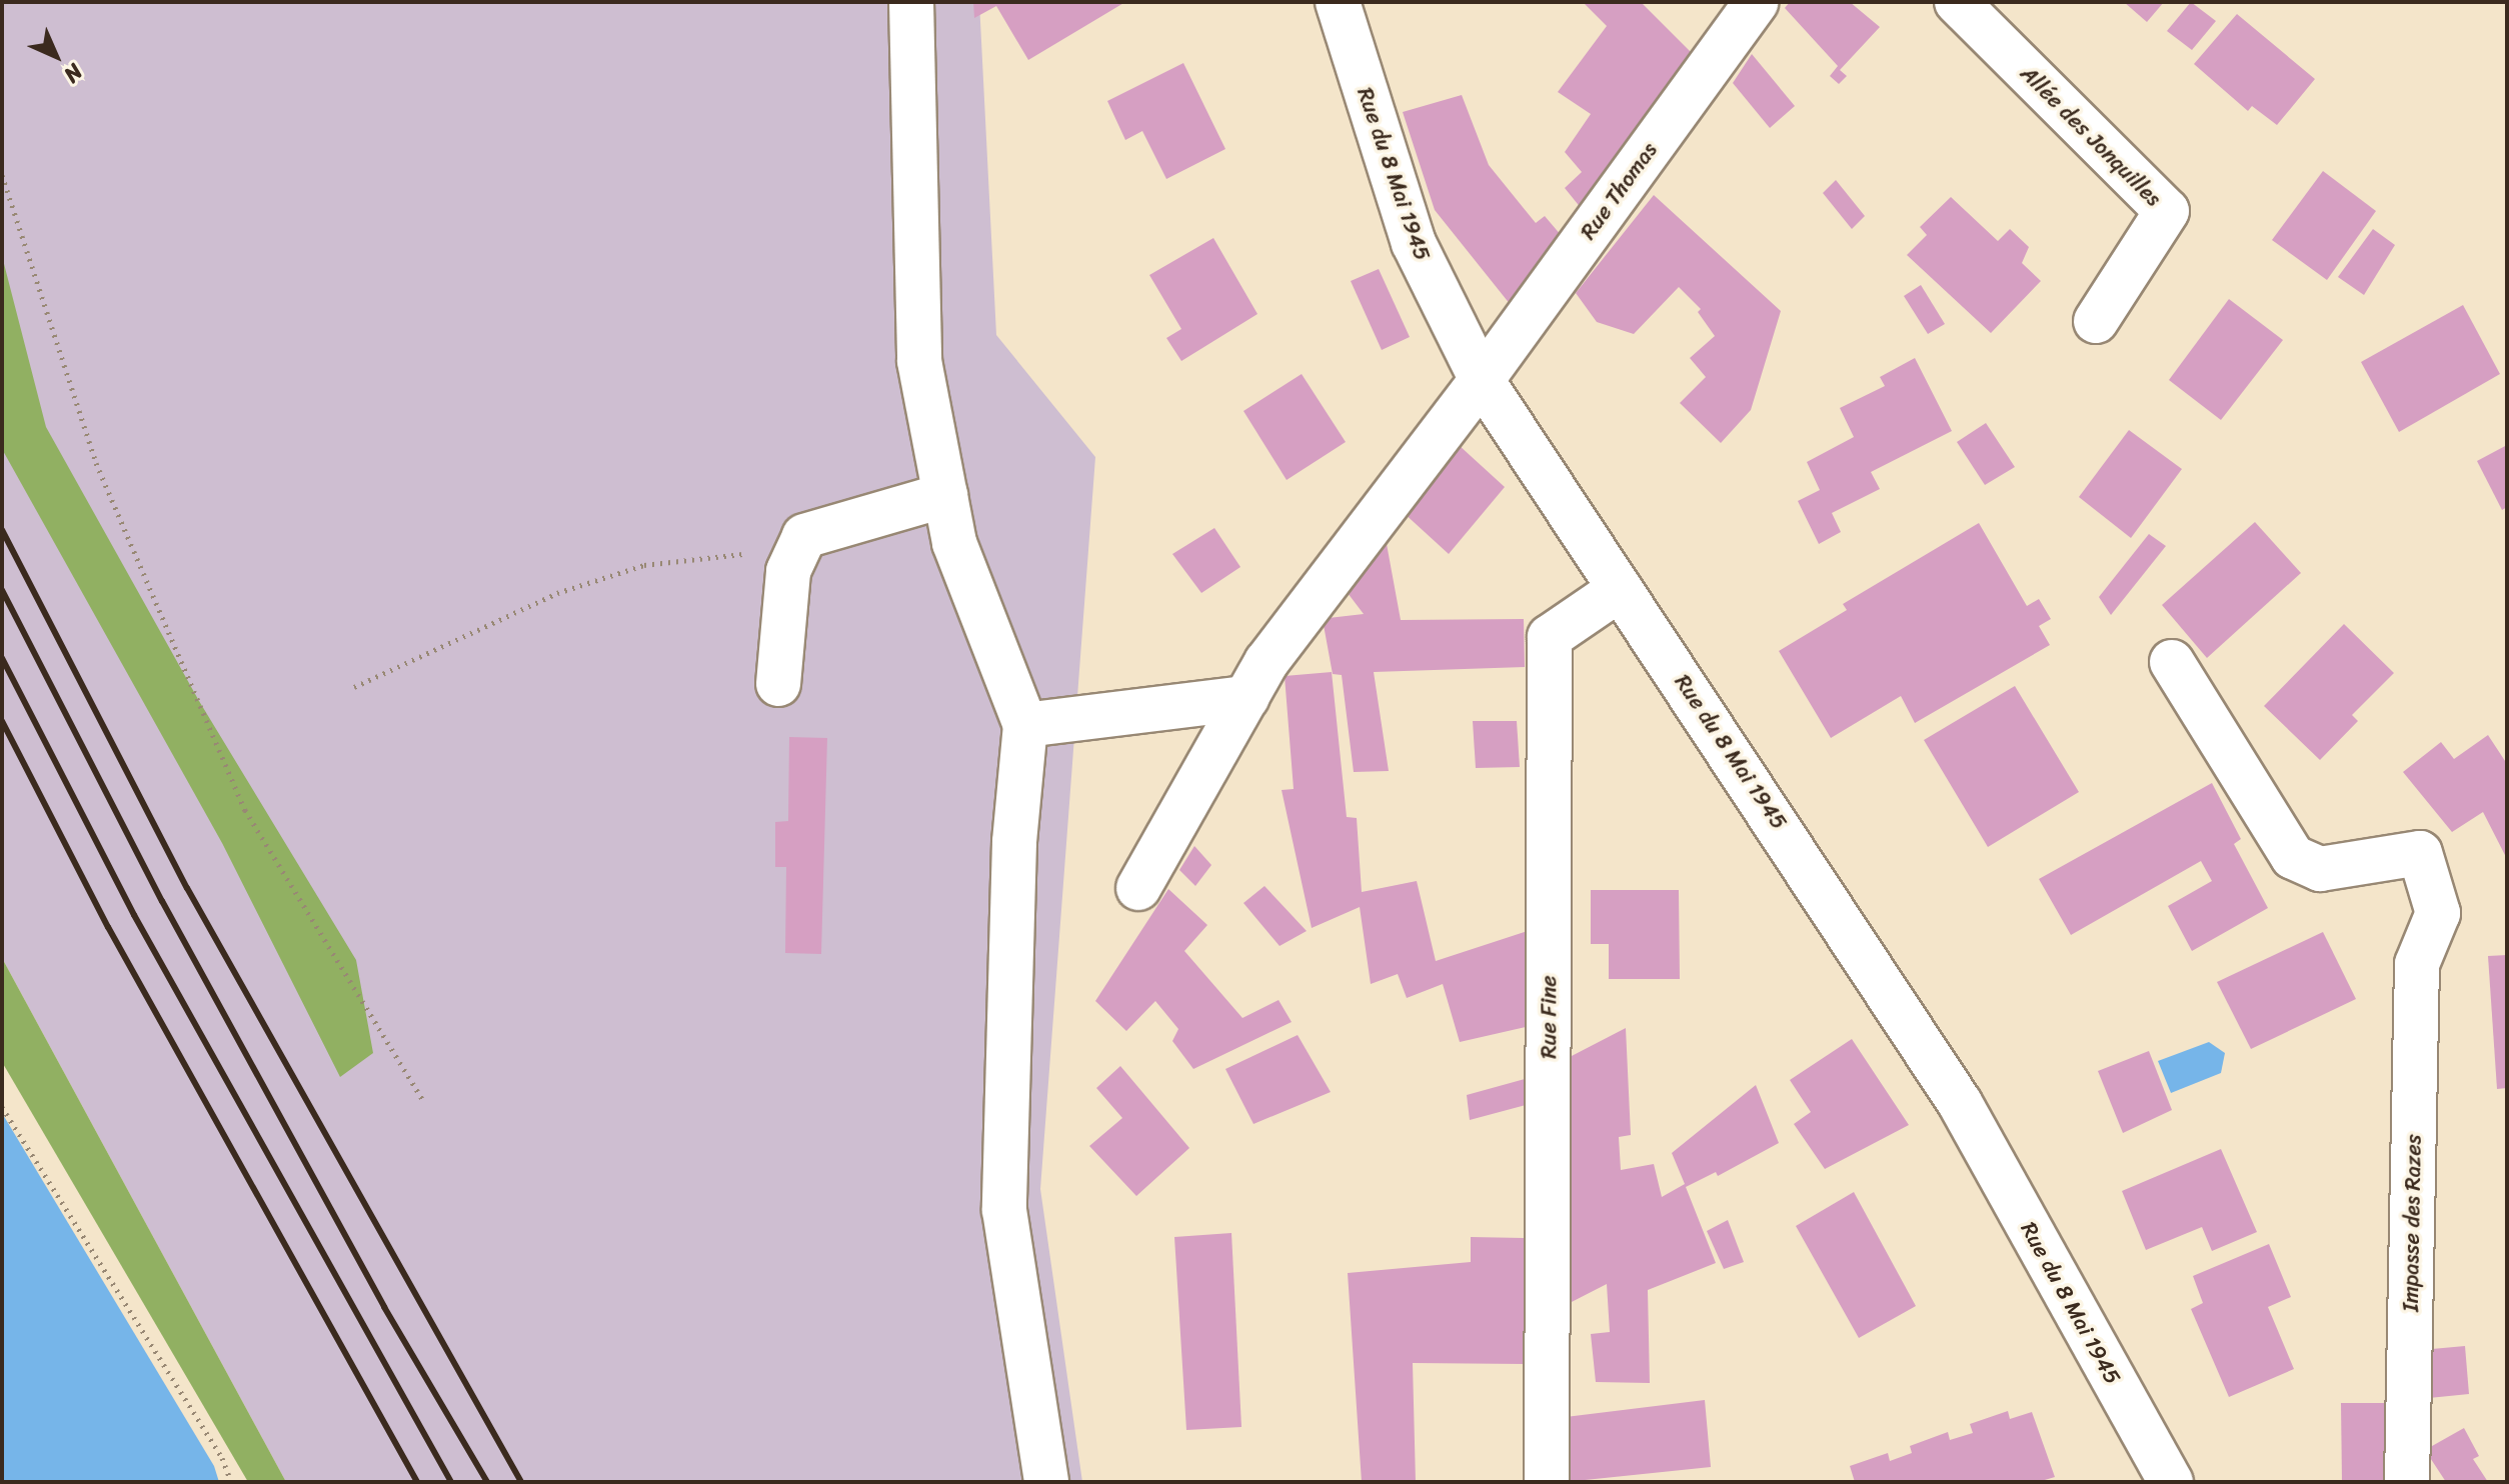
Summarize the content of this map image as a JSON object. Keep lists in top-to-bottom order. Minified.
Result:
{"streets":{"street":["Allée des Jonquilles","Rue du 8 Mai 1945","Rue Thomas","Rue Fine","Impasse des Razes"]},"crossings":[["Rue du 8 Mai 1945","Rue Thomas"],["Rue du 8 Mai 1945","Rue Fine"]],"north":"bottom right"}
